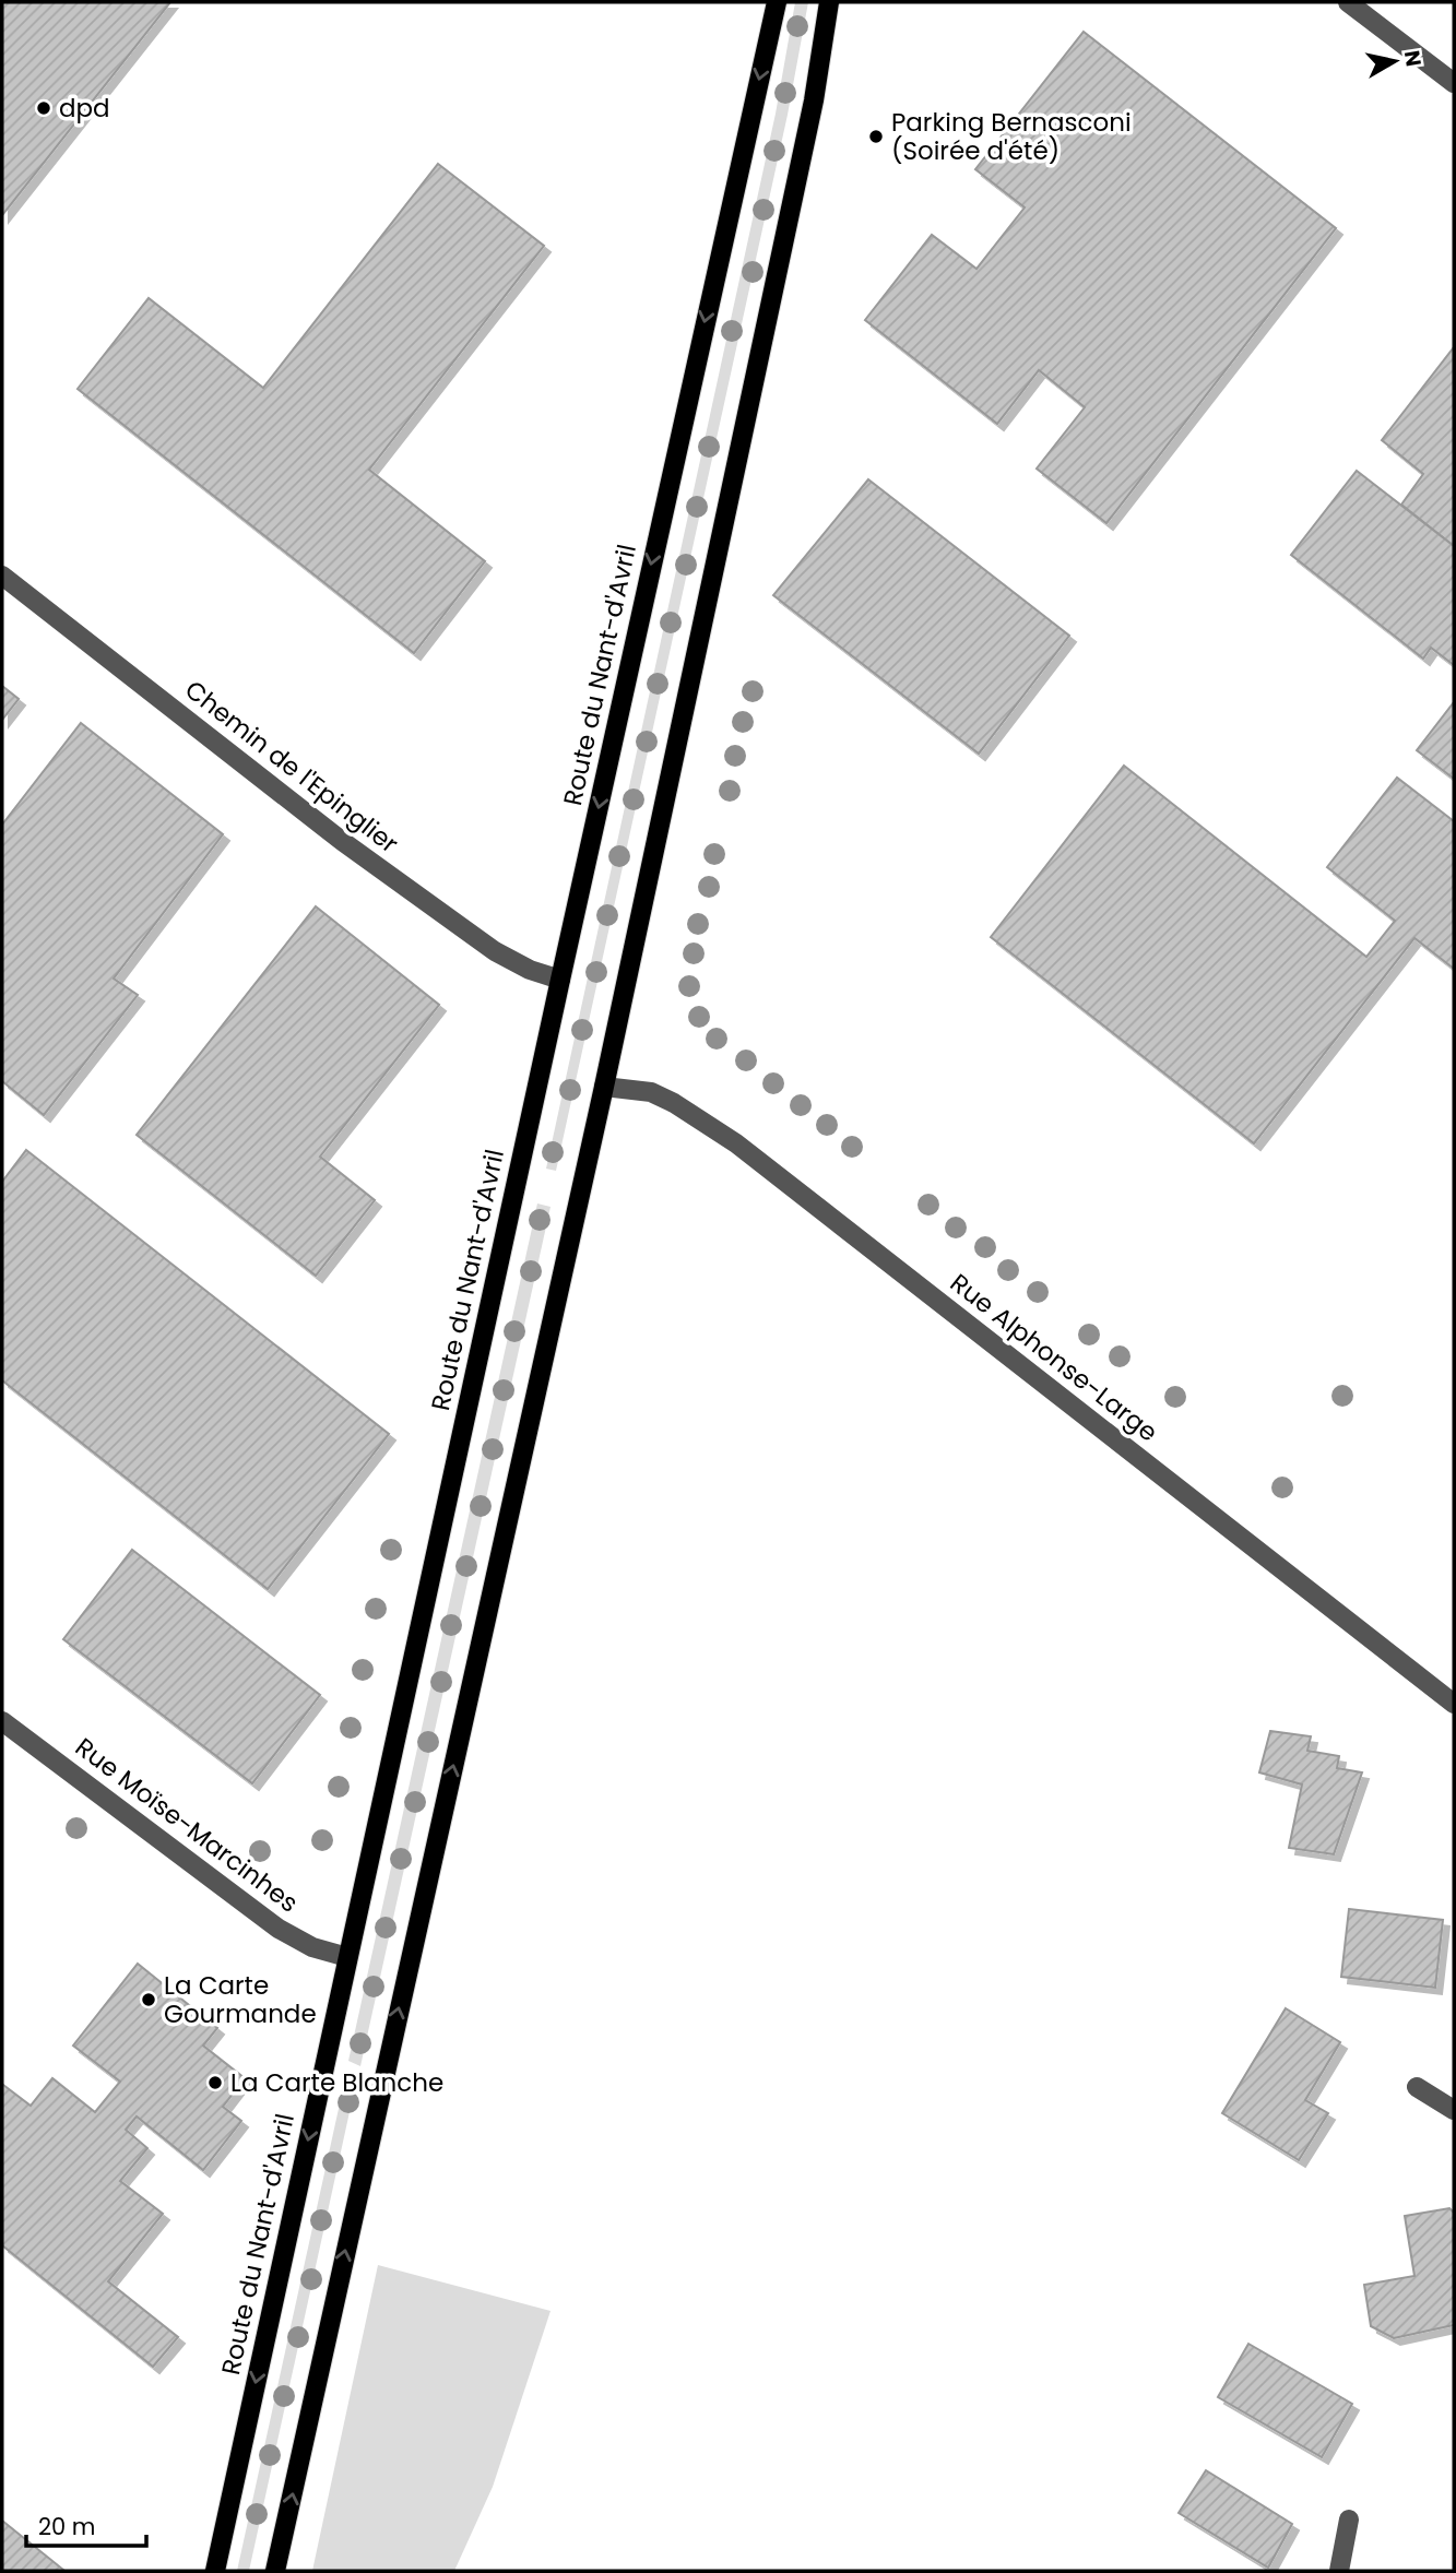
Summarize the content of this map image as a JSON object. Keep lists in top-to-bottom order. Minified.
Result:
{"streets":{"main road":["Route du Nant-d'Avril"],"street":["Chemin de l'Epinglier","Rue Alphonse-Large","Rue Moïse-Marcinhes"]},"crossings":[["Route du Nant-d'Avril","Chemin de l'Epinglier"],["Route du Nant-d'Avril","Rue Moïse-Marcinhes"]],"places":["dpd","Parking Bernasconi (Soirée d'été)","La Carte Gourmande","La Carte Blanche"],"scale_bar":"20 m","north":"right"}
